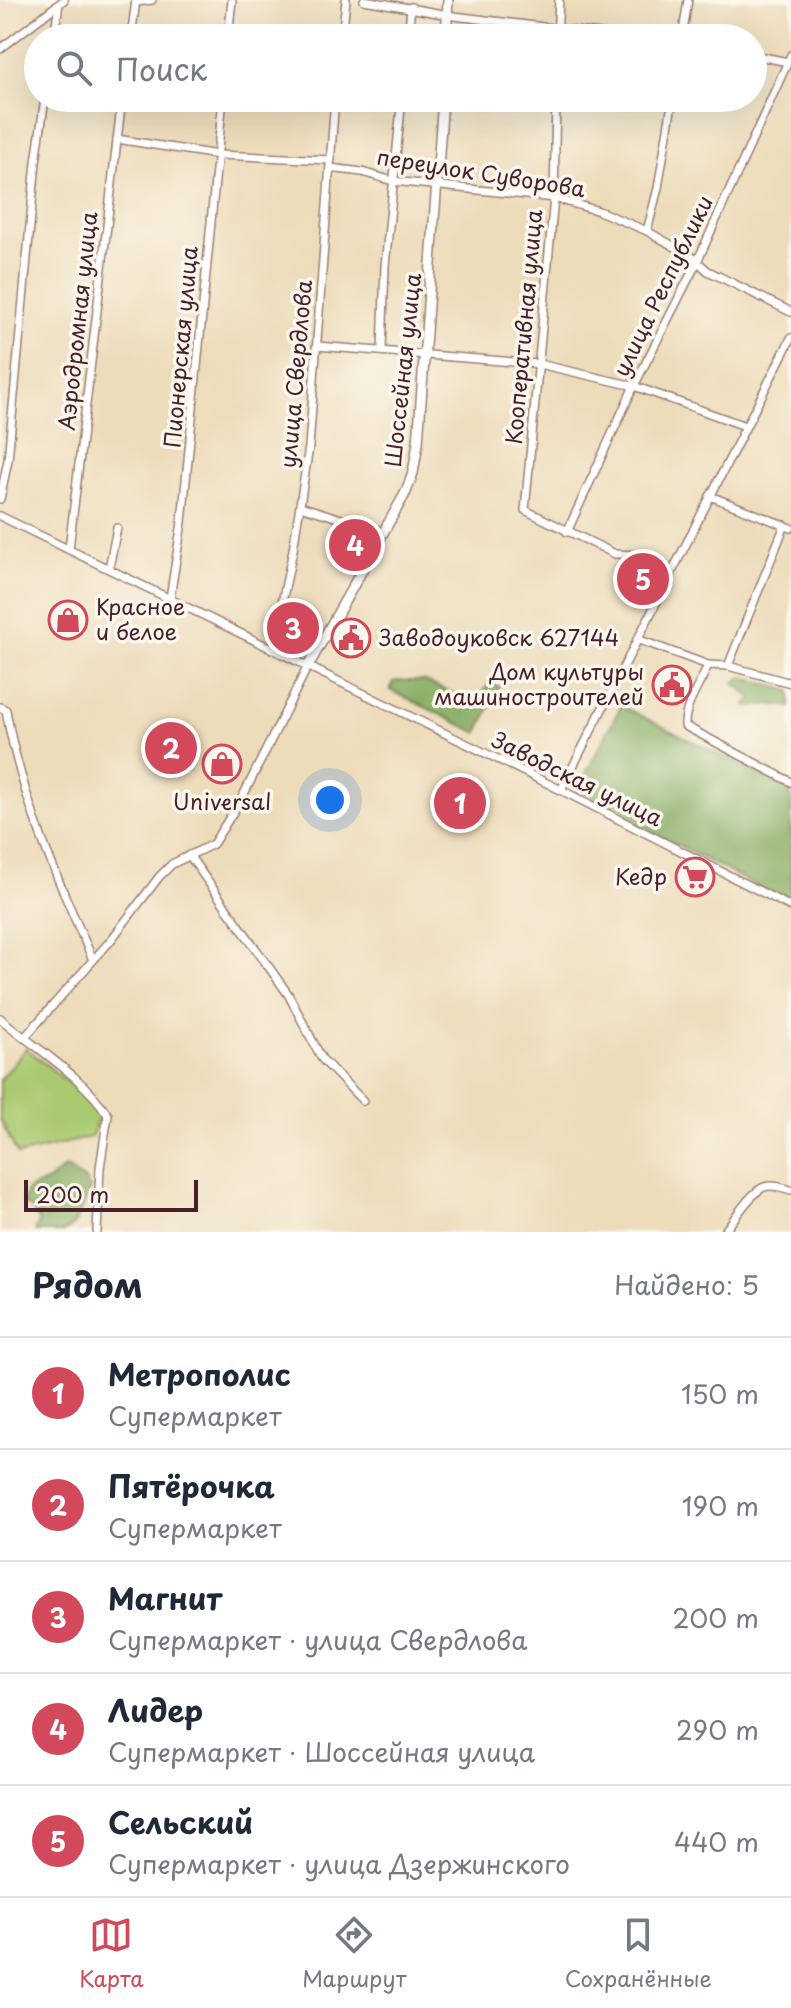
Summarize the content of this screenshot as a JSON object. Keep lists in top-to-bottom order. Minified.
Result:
{"streets":{"main road":["Шоссейная улица"],"street":["переулок Суворова","улица Республики","Аэродромная улица","Кооперативная улица","Пионерская улица","улица Свердлова","Заводская улица"]},"crossings":[["переулок Суворова","улица Республики"],["переулок Суворова","Аэродромная улица"],["переулок Суворова","Кооперативная улица"],["переулок Суворова","Пионерская улица"],["переулок Суворова","Шоссейная улица"],["переулок Суворова","улица Свердлова"],["улица Республики","Кооперативная улица"],["Аэродромная улица","Заводская улица"],["Пионерская улица","Заводская улица"],["Шоссейная улица","Заводская улица"],["улица Свердлова","Заводская улица"]],"places":{"shop":["Красное и белое","Universal"],"public building":["Заводоуковск 627144","Дом культуры машиностроителей"],"supermarket":["Кедр"]},"scale_bar":"200 m","page":{"search":"Поиск","pins":["4","5","3","2","1"],"scale":"200 m","heading":["Рядом","Найдено: 5"],"list":[{"mark":"1","name":"Метрополис","note":"Супермаркет","value":"150 m"},{"mark":"2","name":"Пятёрочка","note":"Супермаркет","value":"190 m"},{"mark":"3","name":"Магнит","note":"Супермаркет · улица Свердлова","value":"200 m"},{"mark":"4","name":"Лидер","note":"Супермаркет · Шоссейная улица","value":"290 m"},{"mark":"5","name":"Сельский","note":"Супермаркет · улица Дзержинского","value":"440 m"}],"nav":["Карта","Маршрут","Сохранённые"]}}
